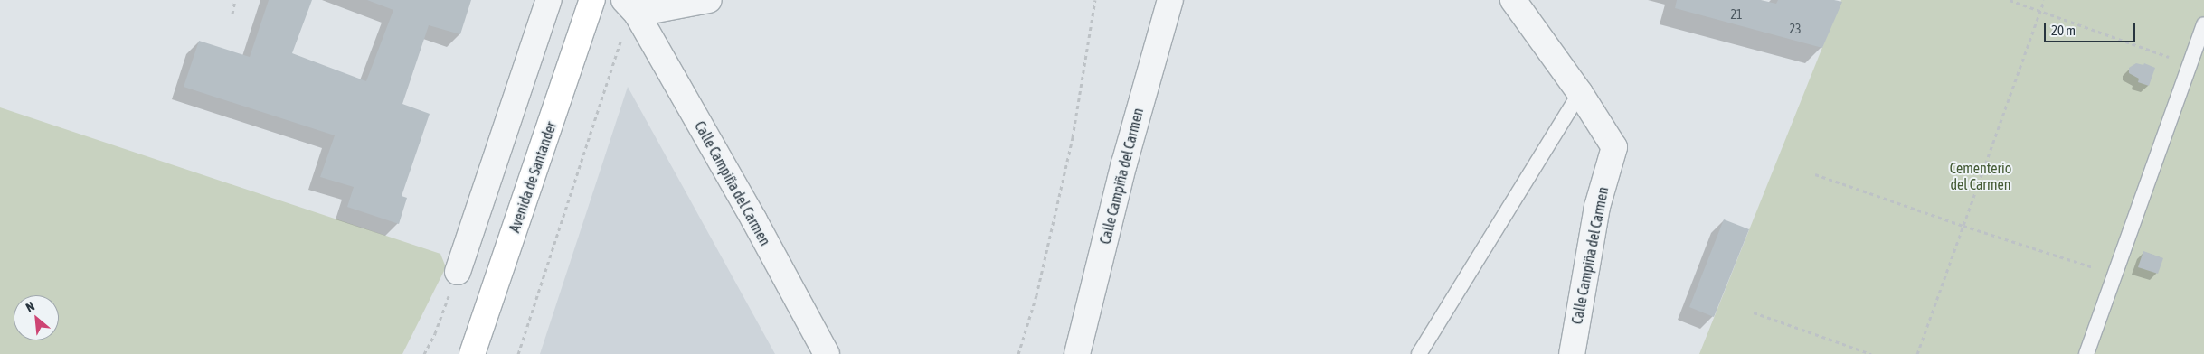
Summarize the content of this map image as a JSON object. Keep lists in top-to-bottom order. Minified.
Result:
{"streets":{"main road":["Avenida de Santander"],"street":["Calle Campiña del Carmen"]},"parks":["Cementerio del Carmen"],"house_numbers":["21","23"],"scale_bar":"20 m","north":"top left"}
